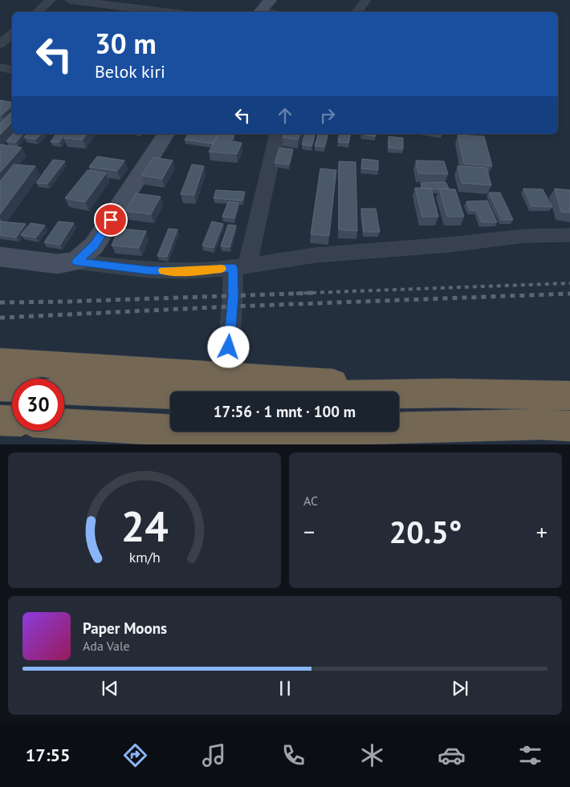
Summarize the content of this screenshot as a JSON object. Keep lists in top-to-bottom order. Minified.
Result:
{"page":{"turn":["30 m","Belok kiri"],"limit":"30","trip":"17:56 · 1 mnt · 100 m","tile":"AC","heat":["−","20.5°","+"],"song":["Paper Moons","Ada Vale"],"tabs":"17:55","gauge":["24","km/h"]}}
